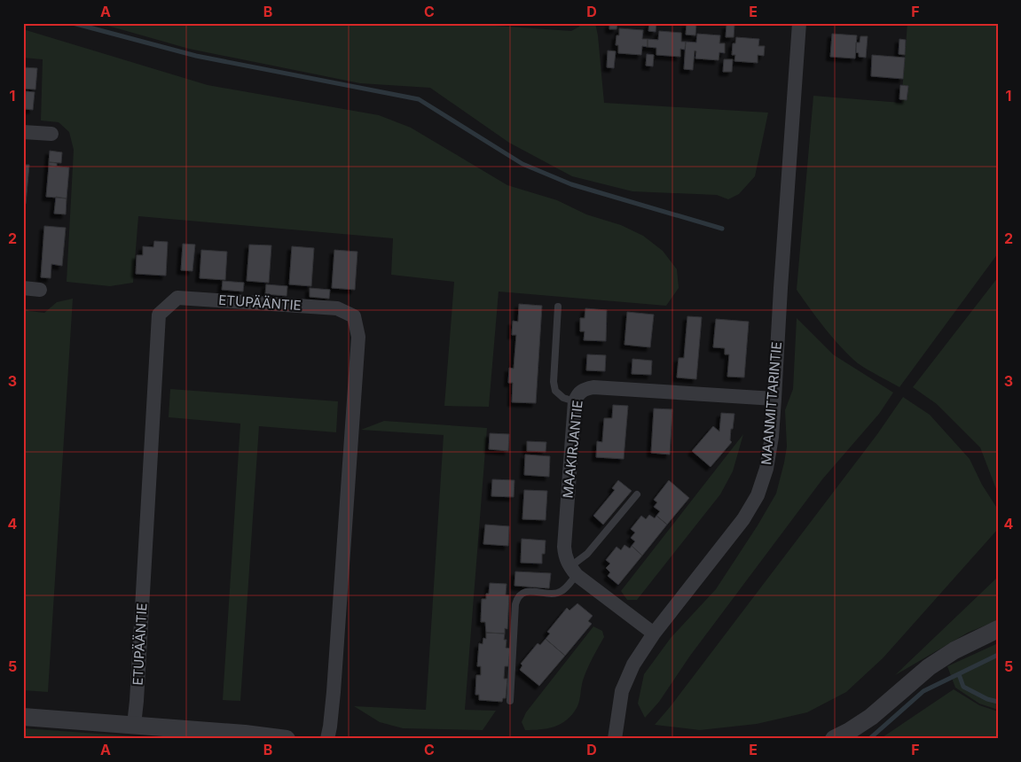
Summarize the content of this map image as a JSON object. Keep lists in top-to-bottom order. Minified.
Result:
{"streets":{"street":["ETUPÄÄNTIE","MAANMITTARINTIE","MAAKIRJANTIE"]},"crossings":[["MAANMITTARINTIE","MAAKIRJANTIE"]],"grid":{"columns":["A","B","C","D","E","F"],"rows":["1","2","3","4","5"]}}
